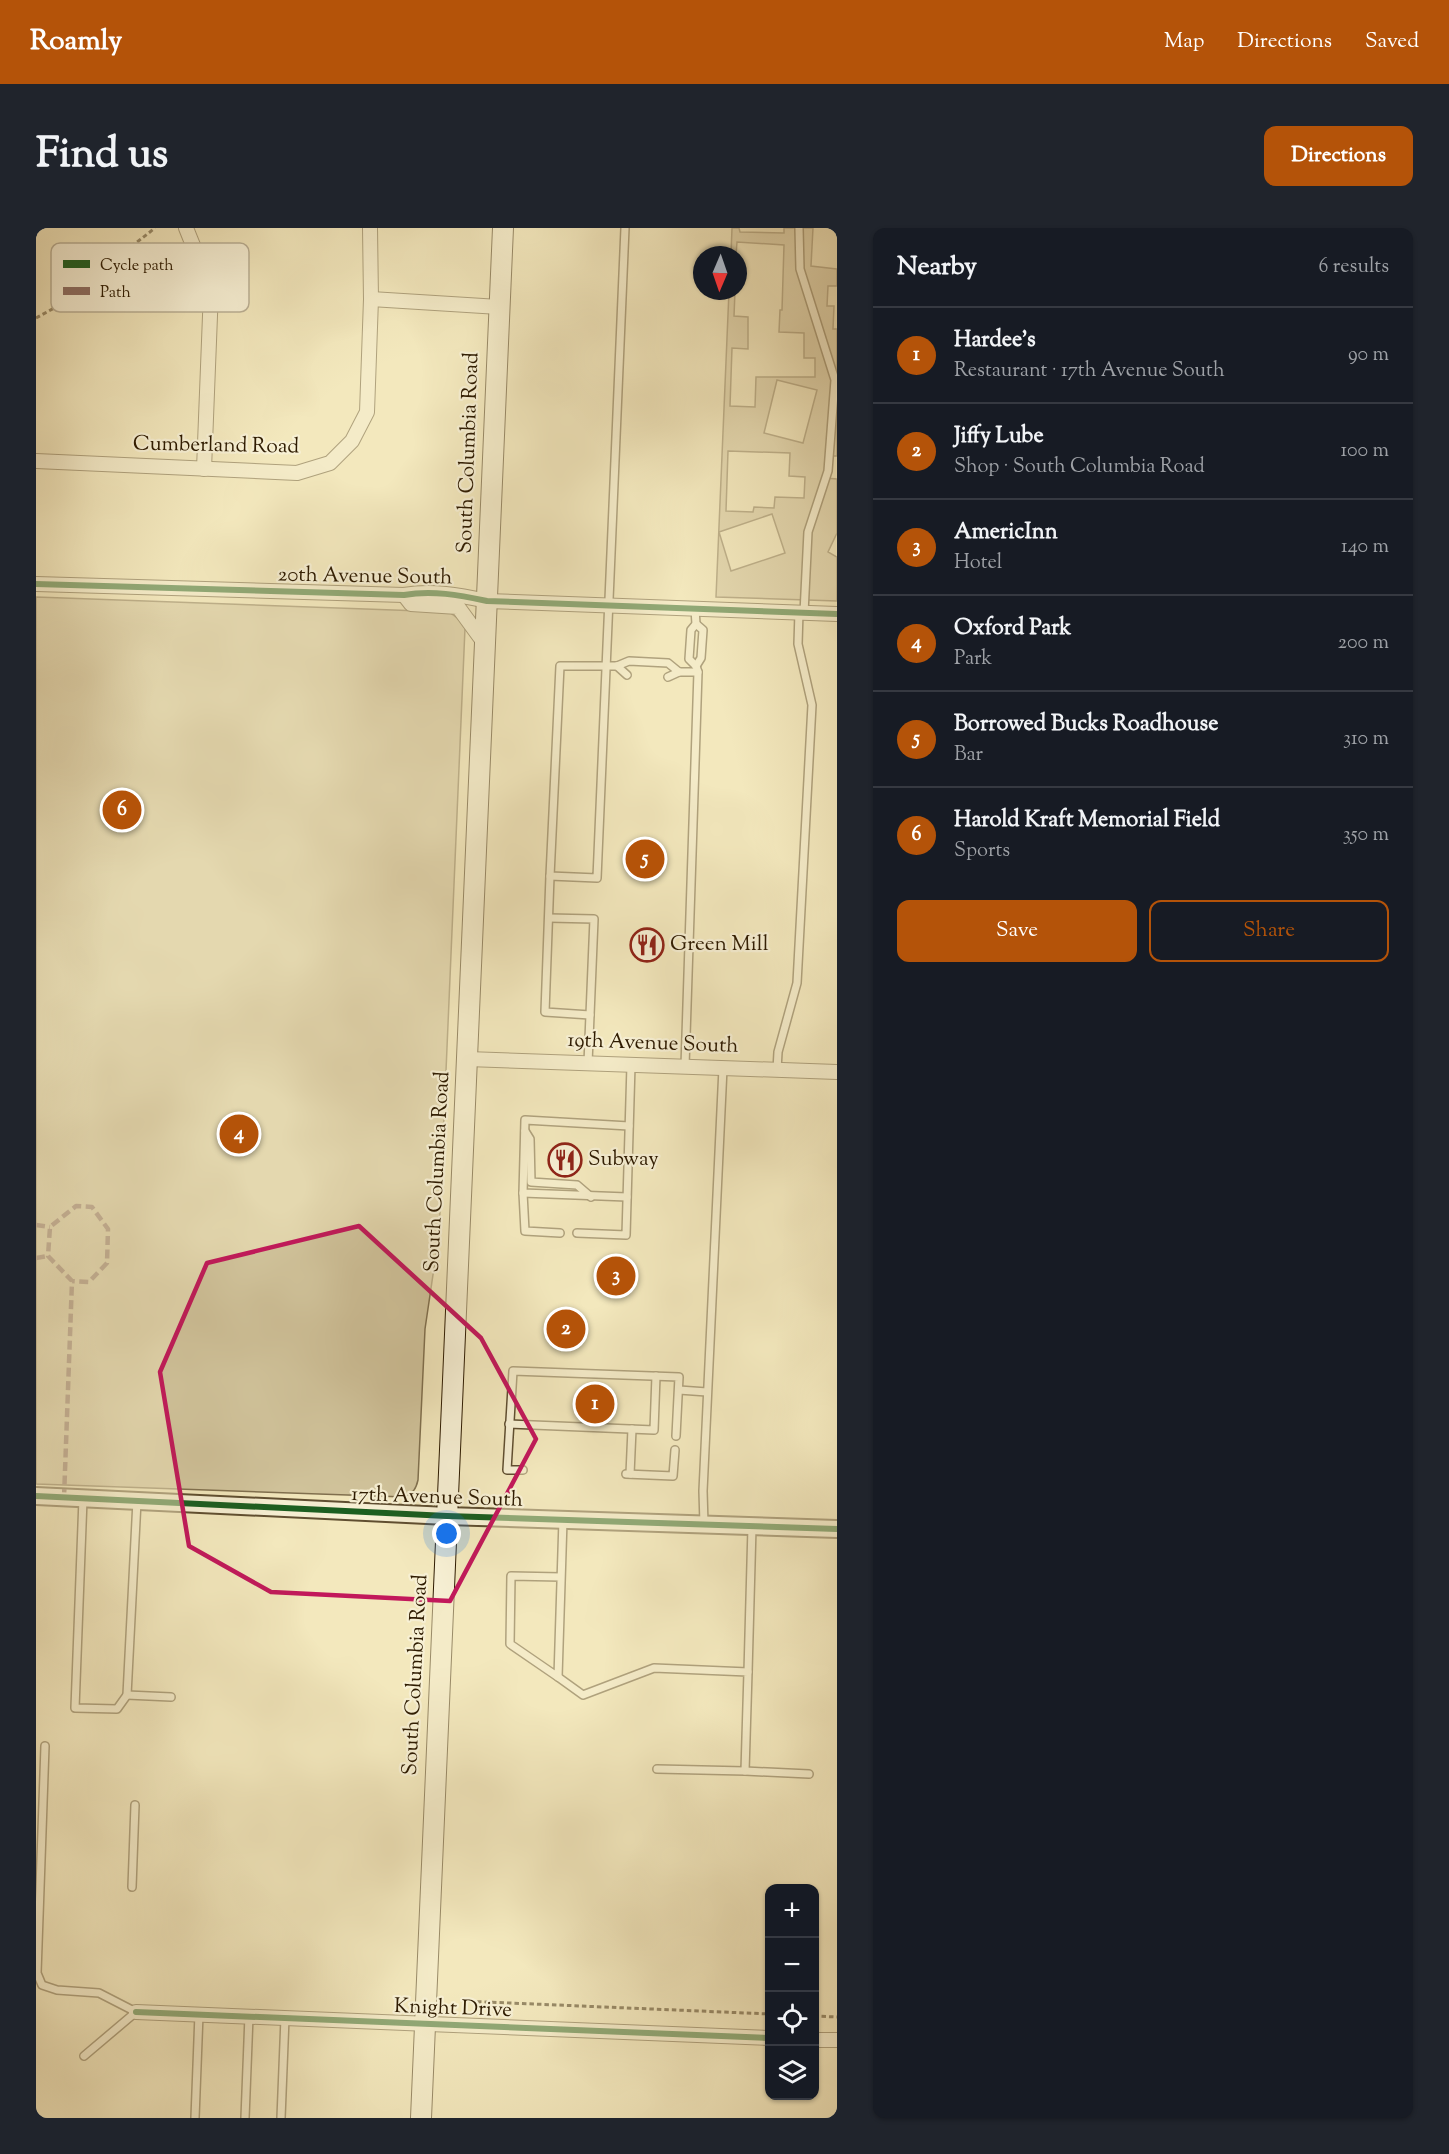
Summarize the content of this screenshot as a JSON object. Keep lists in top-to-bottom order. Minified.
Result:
{"streets":{"main road":["South Columbia Road"],"street":["Cumberland Road","20th Avenue South","19th Avenue South","17th Avenue South","Knight Drive"]},"crossings":[["South Columbia Road","20th Avenue South"],["South Columbia Road","19th Avenue South"],["South Columbia Road","17th Avenue South"],["South Columbia Road","Knight Drive"]],"places":{"restaurant":["Green Mill","Subway"]},"legend":["Cycle path","Path"],"north":"bottom","page":{"header":"Roamly","nav":["Map","Directions","Saved"],"title":"Find us","buttons":["Directions",["Save","Share"]],"heading":["Nearby","6 results"],"list":[{"mark":"1","name":"Hardee's","note":"Restaurant · 17th Avenue South","value":"90 m"},{"mark":"2","name":"Jiffy Lube","note":"Shop · South Columbia Road","value":"100 m"},{"mark":"3","name":"AmericInn","note":"Hotel","value":"140 m"},{"mark":"4","name":"Oxford Park","note":"Park","value":"200 m"},{"mark":"5","name":"Borrowed Bucks Roadhouse","note":"Bar","value":"310 m"},{"mark":"6","name":"Harold Kraft Memorial Field","note":"Sports","value":"350 m"}],"pins":["6","5","4","3","2","1"],"map_buttons":["+","−"]}}
